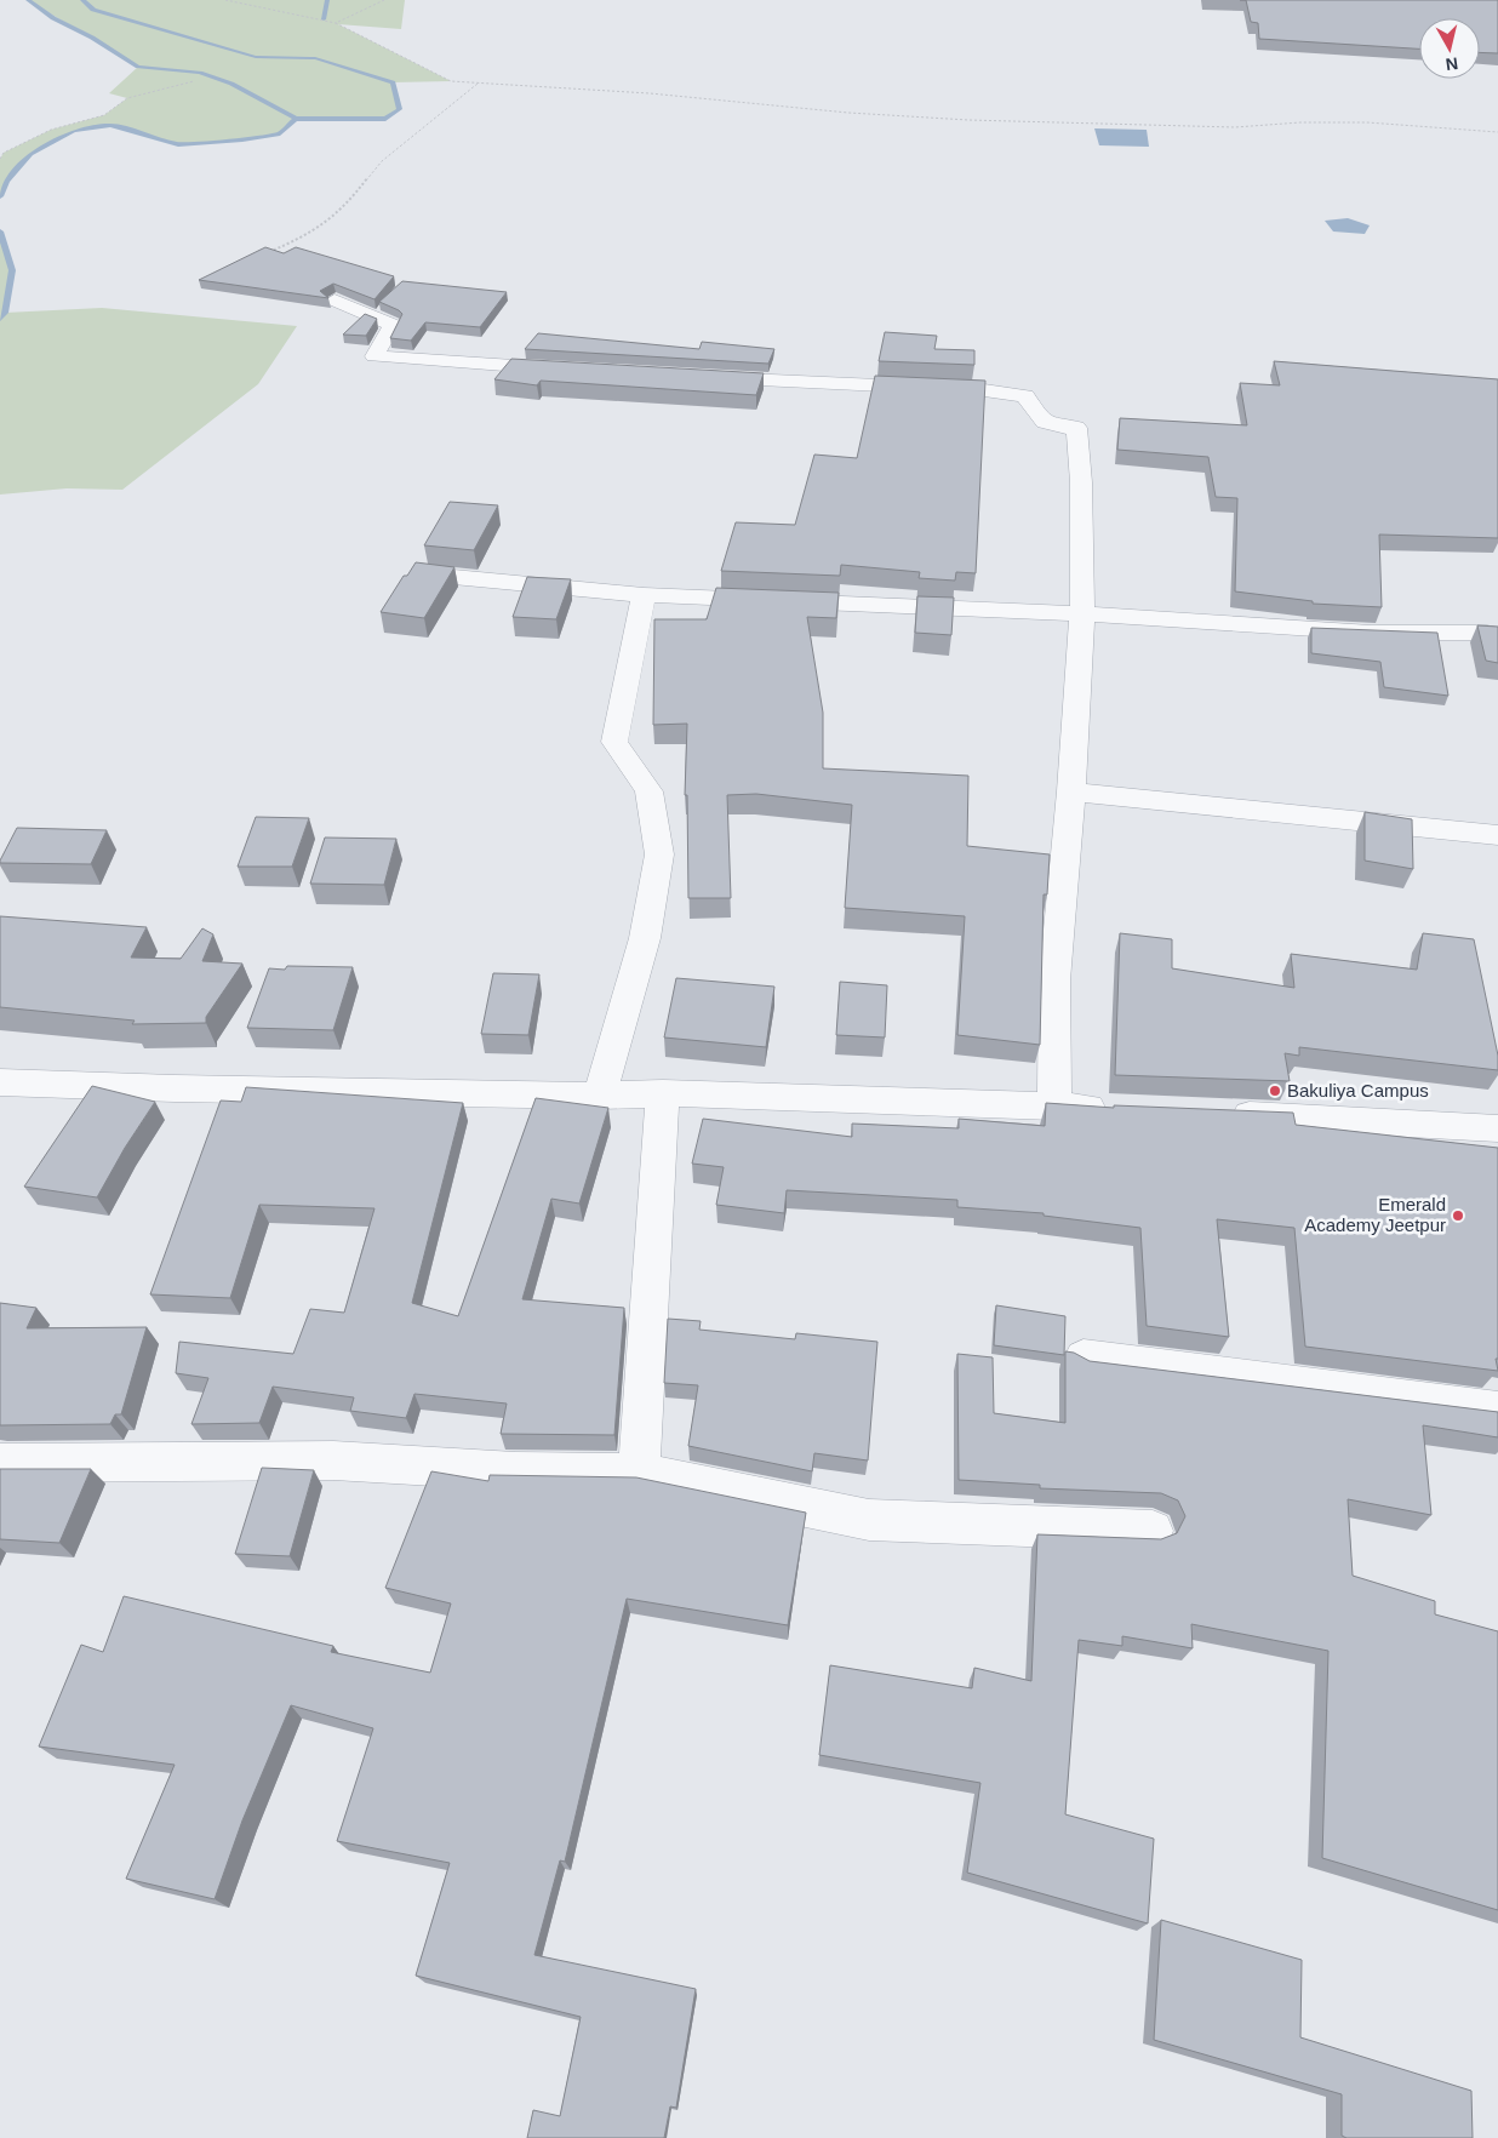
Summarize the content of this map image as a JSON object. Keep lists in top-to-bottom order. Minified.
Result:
{"places":["Bakuliya Campus","Emerald Academy Jeetpur"],"north":"bottom"}
